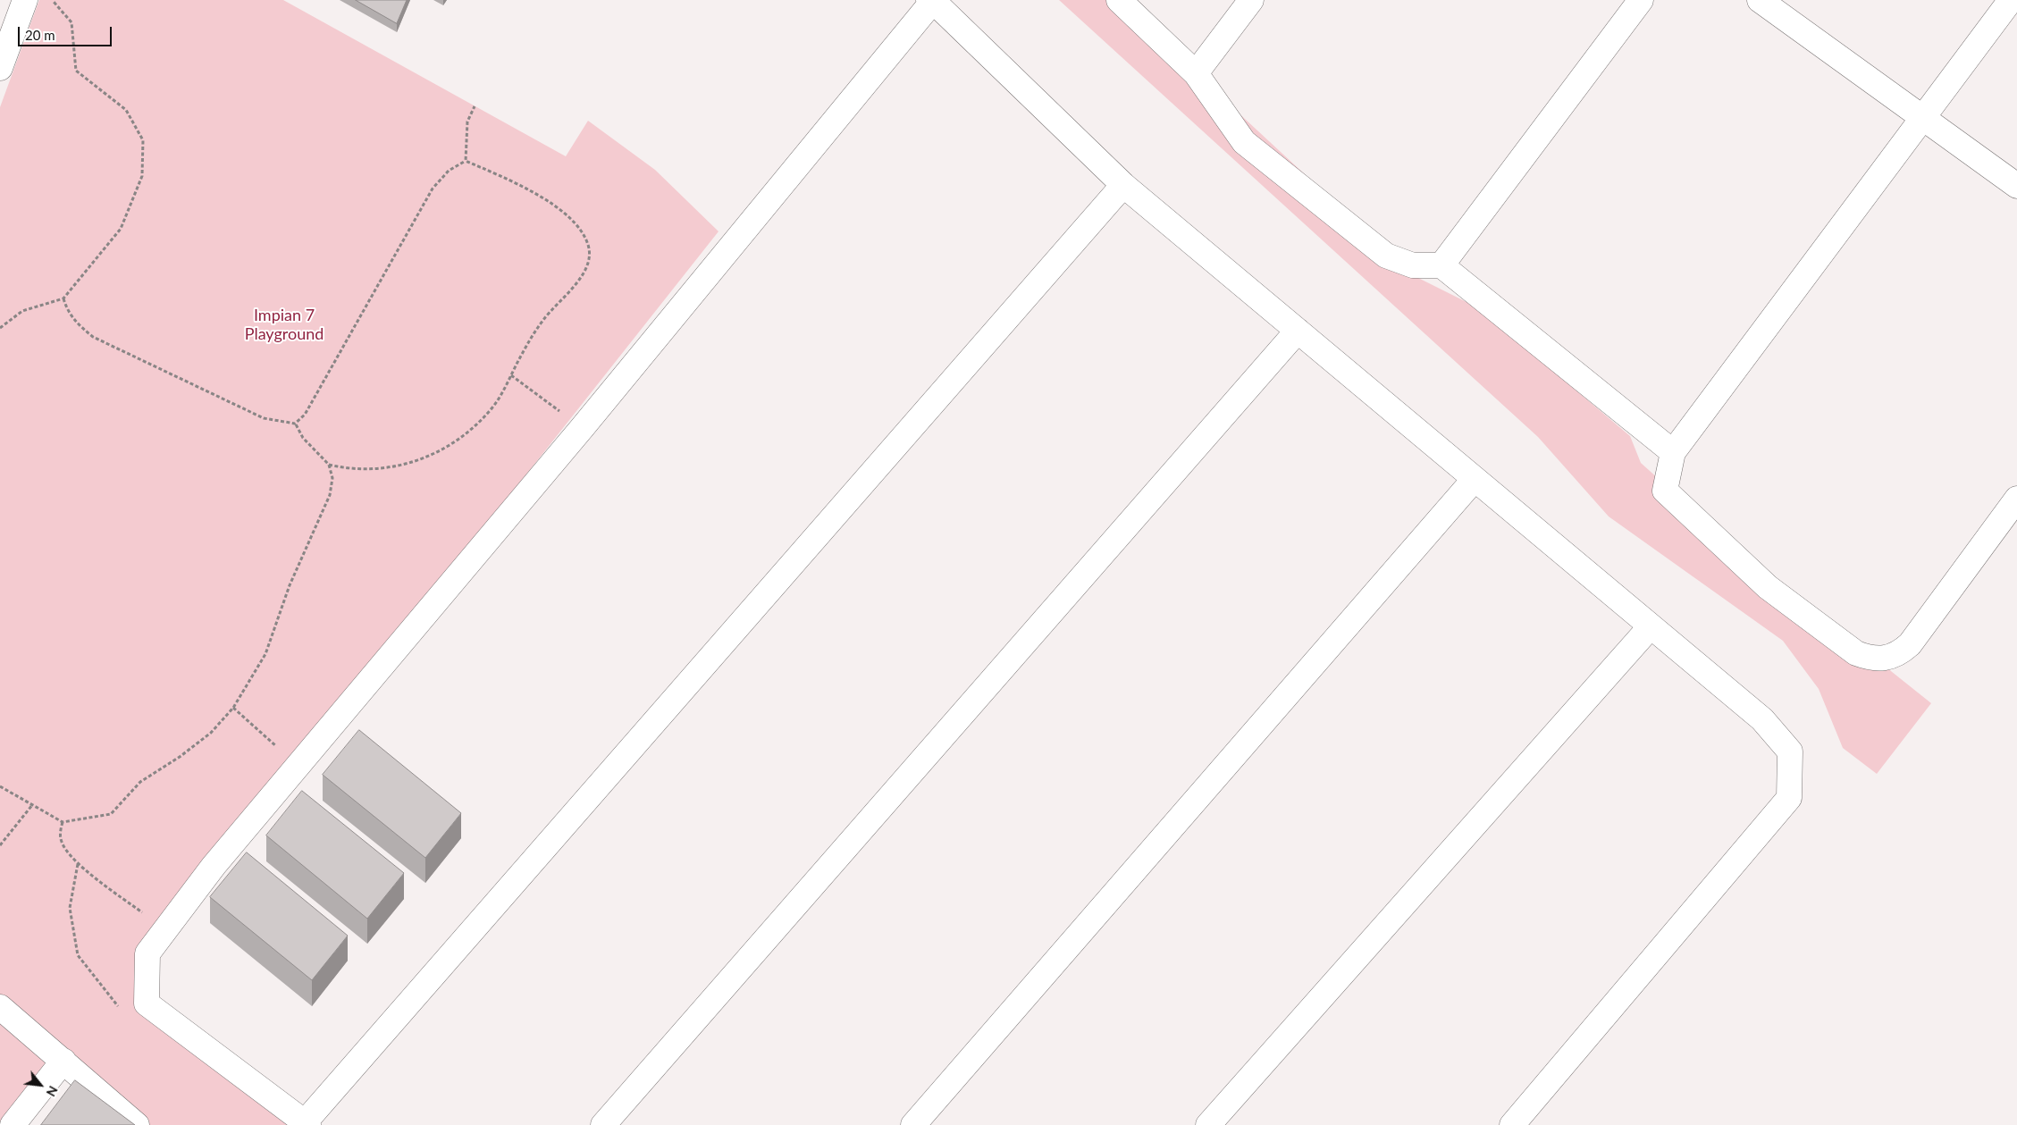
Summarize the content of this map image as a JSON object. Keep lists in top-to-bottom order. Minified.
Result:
{"parks":["Impian 7 Playground"],"scale_bar":"20 m","north":"bottom right"}
